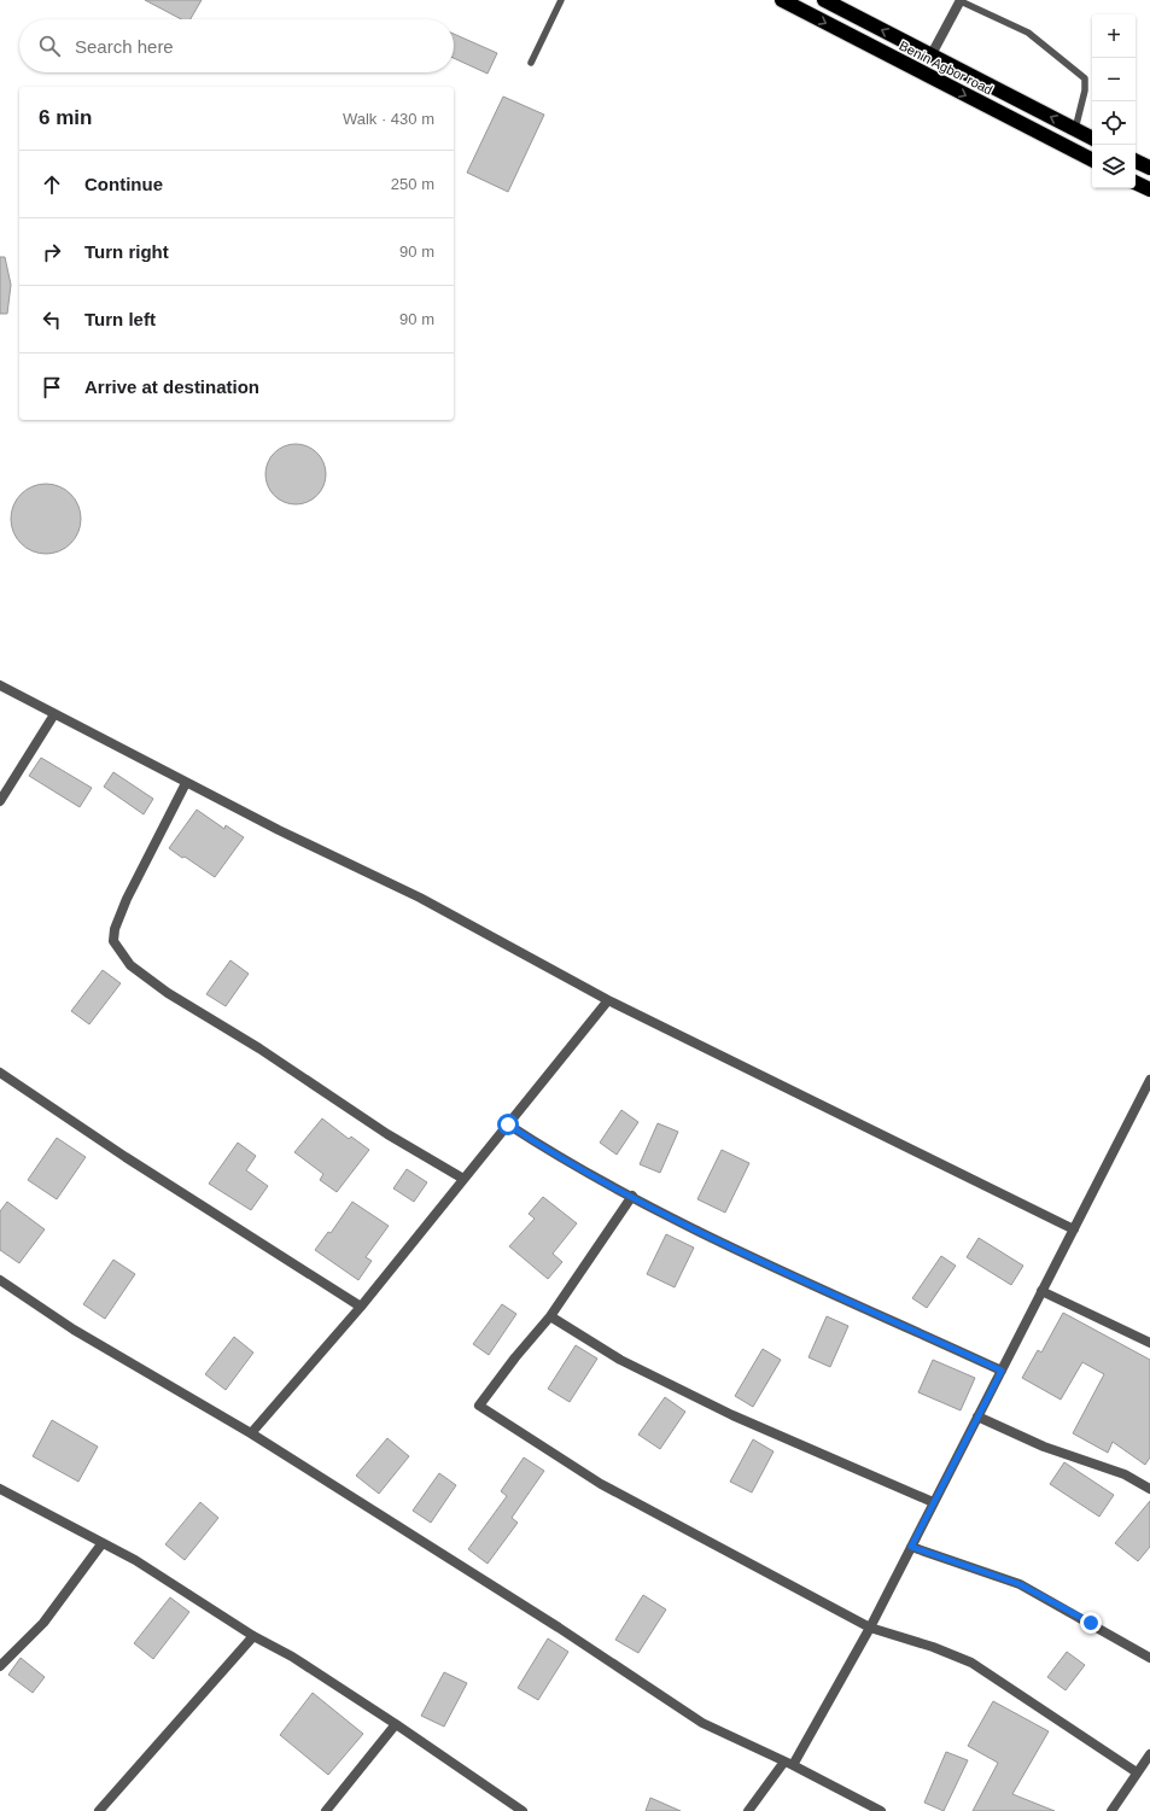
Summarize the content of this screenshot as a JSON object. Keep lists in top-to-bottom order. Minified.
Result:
{"streets":{"highway":["Benin Agbor road"]},"page":{"map_buttons":["+","−"],"search":"Search here","heading":["6 min","Walk · 430 m"],"list":[["Continue","250 m"],["Turn right","90 m"],["Turn left","90 m"],"Arrive at destination"]}}
